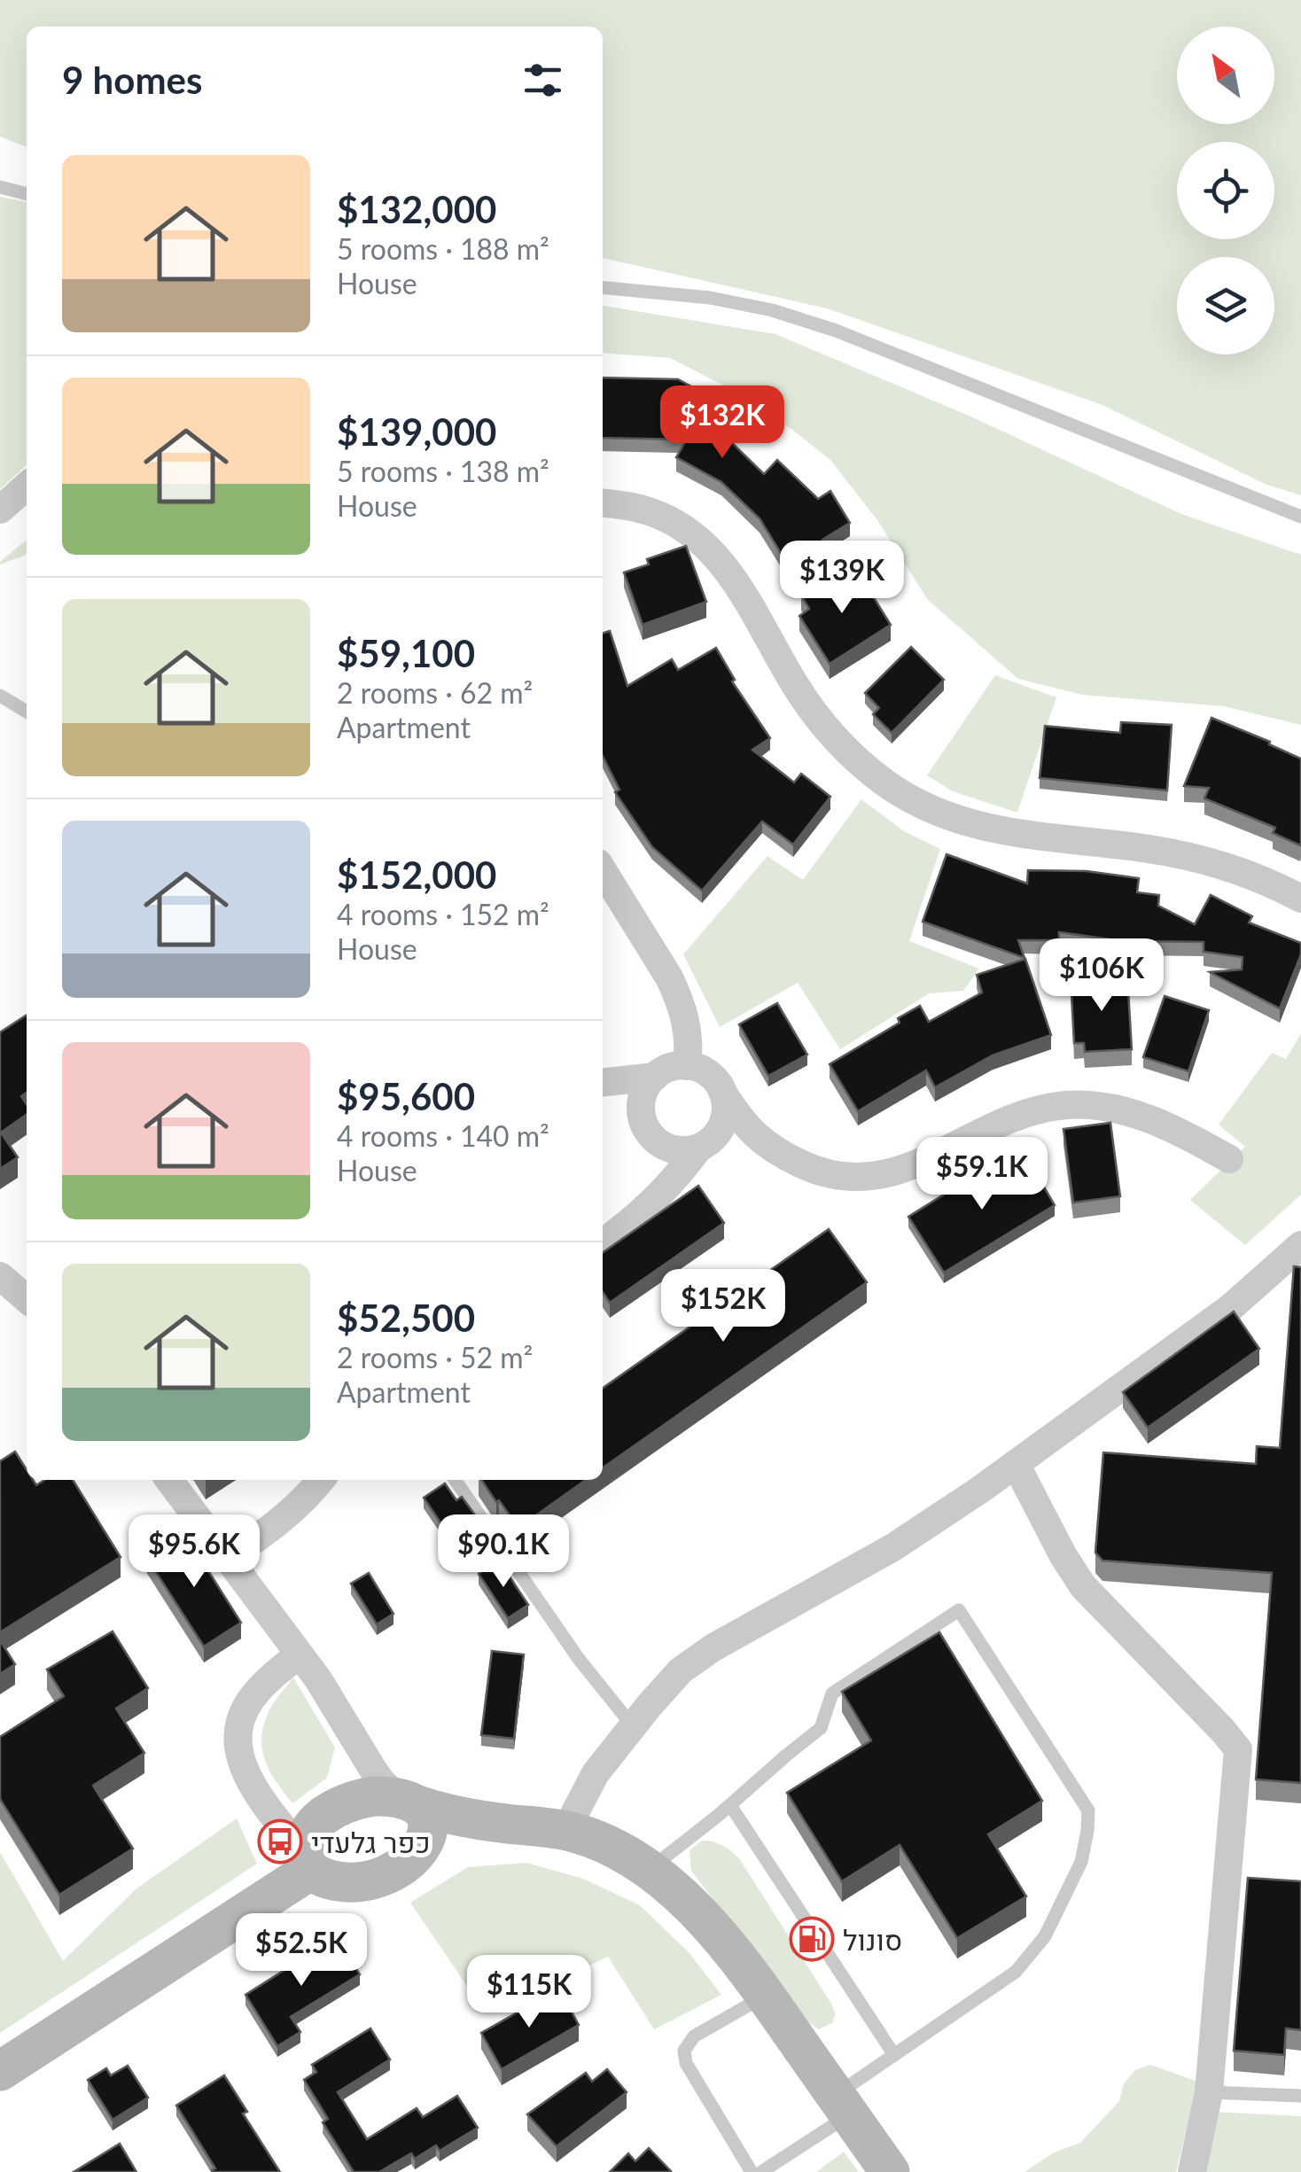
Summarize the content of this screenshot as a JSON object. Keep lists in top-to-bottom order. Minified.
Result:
{"places":{"bus stop":["כפר גלעדי"],"fuel station":["סונול"]},"north":"top left","page":{"heading":"9 homes","list":[{"name":"$132,000","note":"5 rooms · 188 m² · House"},{"name":"$139,000","note":"5 rooms · 138 m² · House"},{"name":"$59,100","note":"2 rooms · 62 m² · Apartment"},{"name":"$152,000","note":"4 rooms · 152 m² · House"},{"name":"$95,600","note":"4 rooms · 140 m² · House"},{"name":"$52,500","note":"2 rooms · 52 m² · Apartment"}],"price":["$132K","$139K","$106K","$59.1K","$152K","$95.6K","$90.1K","$52.5K","$115K"]}}
